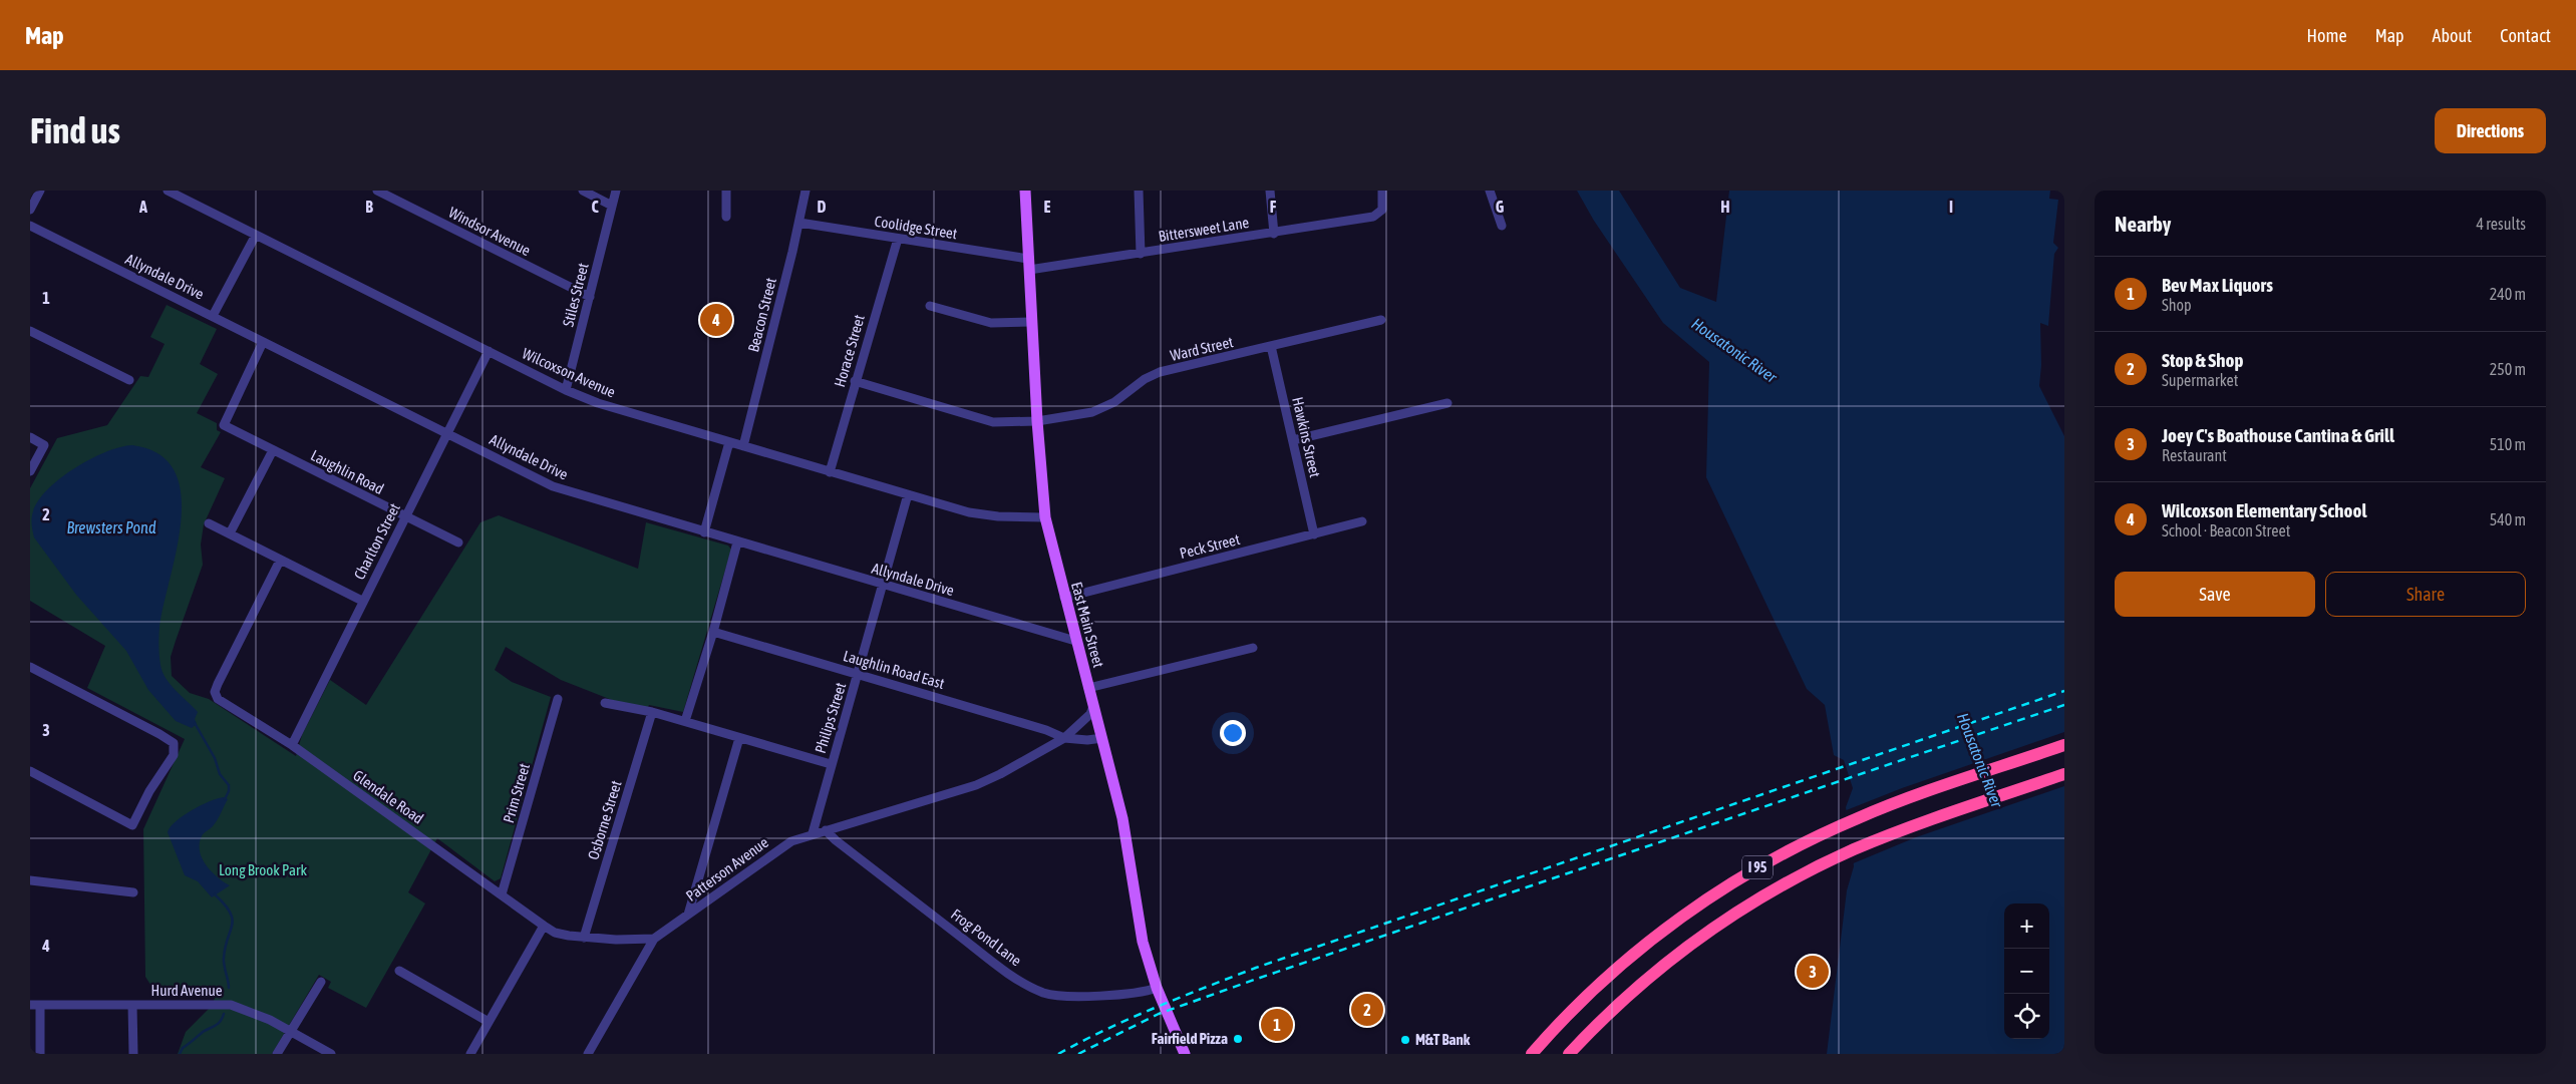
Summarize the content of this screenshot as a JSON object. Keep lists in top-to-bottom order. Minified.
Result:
{"streets":{"highway":["I 95"],"main road":["East Main Street"],"street":["Coolidge Street","Bittersweet Lane","Windsor Avenue","Allyndale Drive","Stiles Street","Beacon Street","Ward Street","Horace Street","Wilcoxson Avenue","Hawkins Street","Laughlin Road","Charlton Street","Peck Street","Laughlin Road East","Philips Street","Prim Street","Glendale Road","Osborne Street","Patterson Avenue","Frog Pond Lane","Hurd Avenue"]},"crossings":[["Coolidge Street","Bittersweet Lane"],["Coolidge Street","Beacon Street"],["Coolidge Street","Horace Street"],["Coolidge Street","East Main Street"],["Bittersweet Lane","East Main Street"],["Windsor Avenue","Stiles Street"],["Allyndale Drive","Laughlin Road"],["Allyndale Drive","Charlton Street"],["Allyndale Drive","East Main Street"],["Allyndale Drive","Philips Street"],["Stiles Street","Wilcoxson Avenue"],["Beacon Street","Wilcoxson Avenue"],["Ward Street","Horace Street"],["Ward Street","Hawkins Street"],["Ward Street","East Main Street"],["Horace Street","Wilcoxson Avenue"],["Wilcoxson Avenue","Charlton Street"],["Wilcoxson Avenue","East Main Street"],["Wilcoxson Avenue","Philips Street"],["Hawkins Street","Peck Street"],["Laughlin Road","Charlton Street"],["Charlton Street","Glendale Road"],["Peck Street","East Main Street"],["East Main Street","Patterson Avenue"],["East Main Street","Frog Pond Lane"],["Laughlin Road East","Philips Street"],["Laughlin Road East","Patterson Avenue"],["Philips Street","Patterson Avenue"],["Prim Street","Glendale Road"],["Patterson Avenue","Frog Pond Lane"]],"water":["Housatonic River","Brewsters Pond"],"parks":["Long Brook Park"],"places":["Fairfield Pizza","M&T Bank"],"page":{"header":"Map","nav":["Home","Map","About","Contact"],"buttons":["Directions",["Save","Share"]],"title":"Find us","heading":["Nearby","4 results"],"list":[{"mark":"1","name":"Bev Max Liquors","note":"Shop","value":"240 m"},{"mark":"2","name":"Stop & Shop","note":"Supermarket","value":"250 m"},{"mark":"3","name":"Joey C's Boathouse Cantina & Grill","note":"Restaurant","value":"510 m"},{"mark":"4","name":"Wilcoxson Elementary School","note":"School · Beacon Street","value":"540 m"}],"pins":["4","3","2","1"],"map_buttons":["+","−"]},"grid":{"columns":["A","B","C","D","E","F","G","H","I"],"rows":["1","2","3","4"]}}
